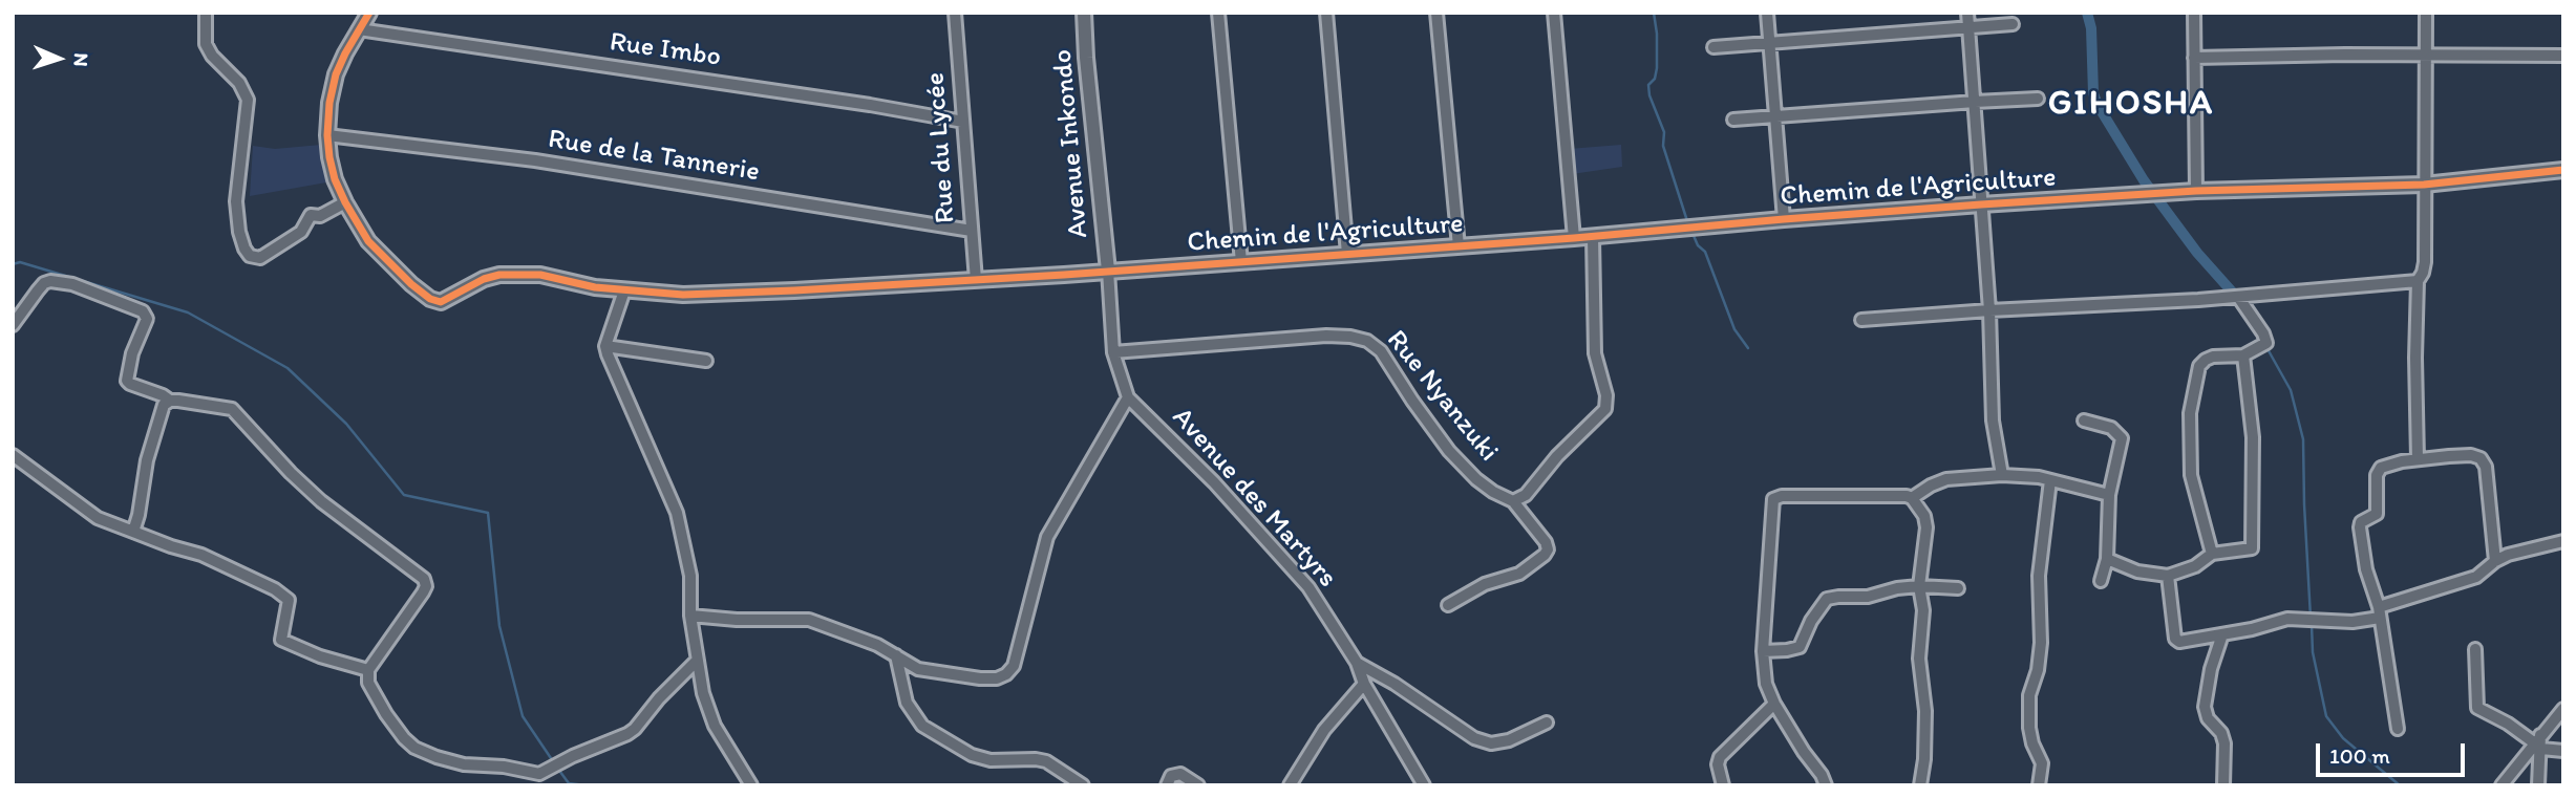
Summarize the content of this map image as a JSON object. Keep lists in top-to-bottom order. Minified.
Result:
{"streets":{"street":["Rue Imbo","Avenue Inkondo","Rue du Lycée","Rue de la Tannerie","Chemin de l'Agriculture","Rue Nyanzuki","Avenue des Martyrs"]},"crossings":[["Rue Imbo","Rue du Lycée"],["Rue Imbo","Chemin de l'Agriculture"],["Avenue Inkondo","Chemin de l'Agriculture"],["Avenue Inkondo","Avenue des Martyrs"],["Rue du Lycée","Rue de la Tannerie"],["Rue du Lycée","Chemin de l'Agriculture"],["Rue de la Tannerie","Chemin de l'Agriculture"],["Chemin de l'Agriculture","Avenue des Martyrs"],["Rue Nyanzuki","Avenue des Martyrs"]],"districts":["GIHOSHA"],"scale_bar":"100 m","north":"right"}
